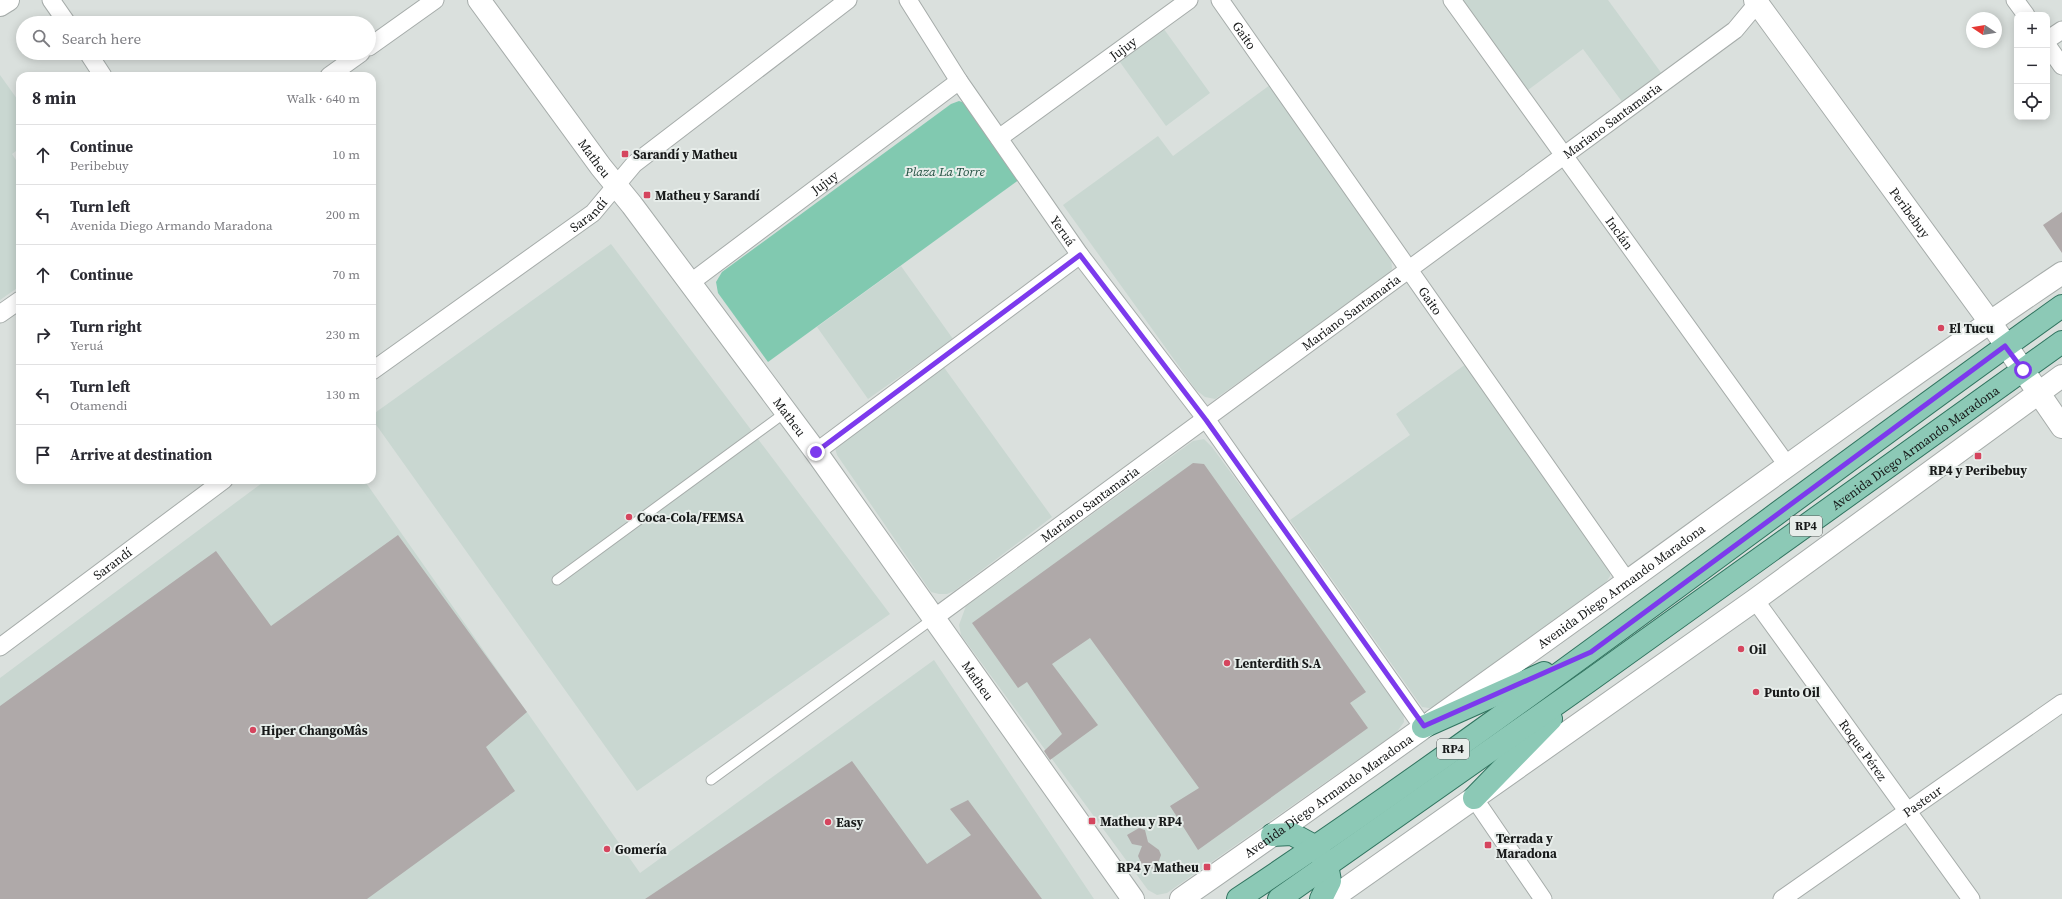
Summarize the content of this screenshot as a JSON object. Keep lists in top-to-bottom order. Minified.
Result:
{"streets":{"main road":["Avenida Diego Armando Maradona","RP4"],"street":["Gaito","Jujuy","Mariano Santamaria","Matheu","Peribebuy","Sarandí","Yeruá","Inclán","Roque Pérez","Pasteur"]},"crossings":[["Gaito","Mariano Santamaria"],["Gaito","Avenida Diego Armando Maradona"],["Jujuy","Matheu"],["Jujuy","Yeruá"],["Mariano Santamaria","Matheu"],["Mariano Santamaria","Peribebuy"],["Mariano Santamaria","Yeruá"],["Mariano Santamaria","Inclán"],["Matheu","Sarandí"],["Peribebuy","Avenida Diego Armando Maradona"],["Yeruá","Avenida Diego Armando Maradona"],["Inclán","Avenida Diego Armando Maradona"],["Roque Pérez","Pasteur"]],"parks":["Plaza La Torre"],"places":{"transit":["Sarandí y Matheu","Matheu y Sarandí","RP4 y Peribebuy","Matheu y RP4","Terrada y Maradona","RP4 y Matheu"],"other":["El Tucu","Coca-Cola/FEMSA","Oil","Lenterdith S.A","Punto Oil","Hiper ChangoMâs","Easy","Gomería"]},"north":"left","page":{"map_buttons":["+","−"],"search":"Search here","heading":["8 min","Walk · 640 m"],"list":[["Continue","Peribebuy","10 m"],["Turn left","Avenida Diego Armando Maradona","200 m"],["Continue","70 m"],["Turn right","Yeruá","230 m"],["Turn left","Otamendi","130 m"],"Arrive at destination"]}}
